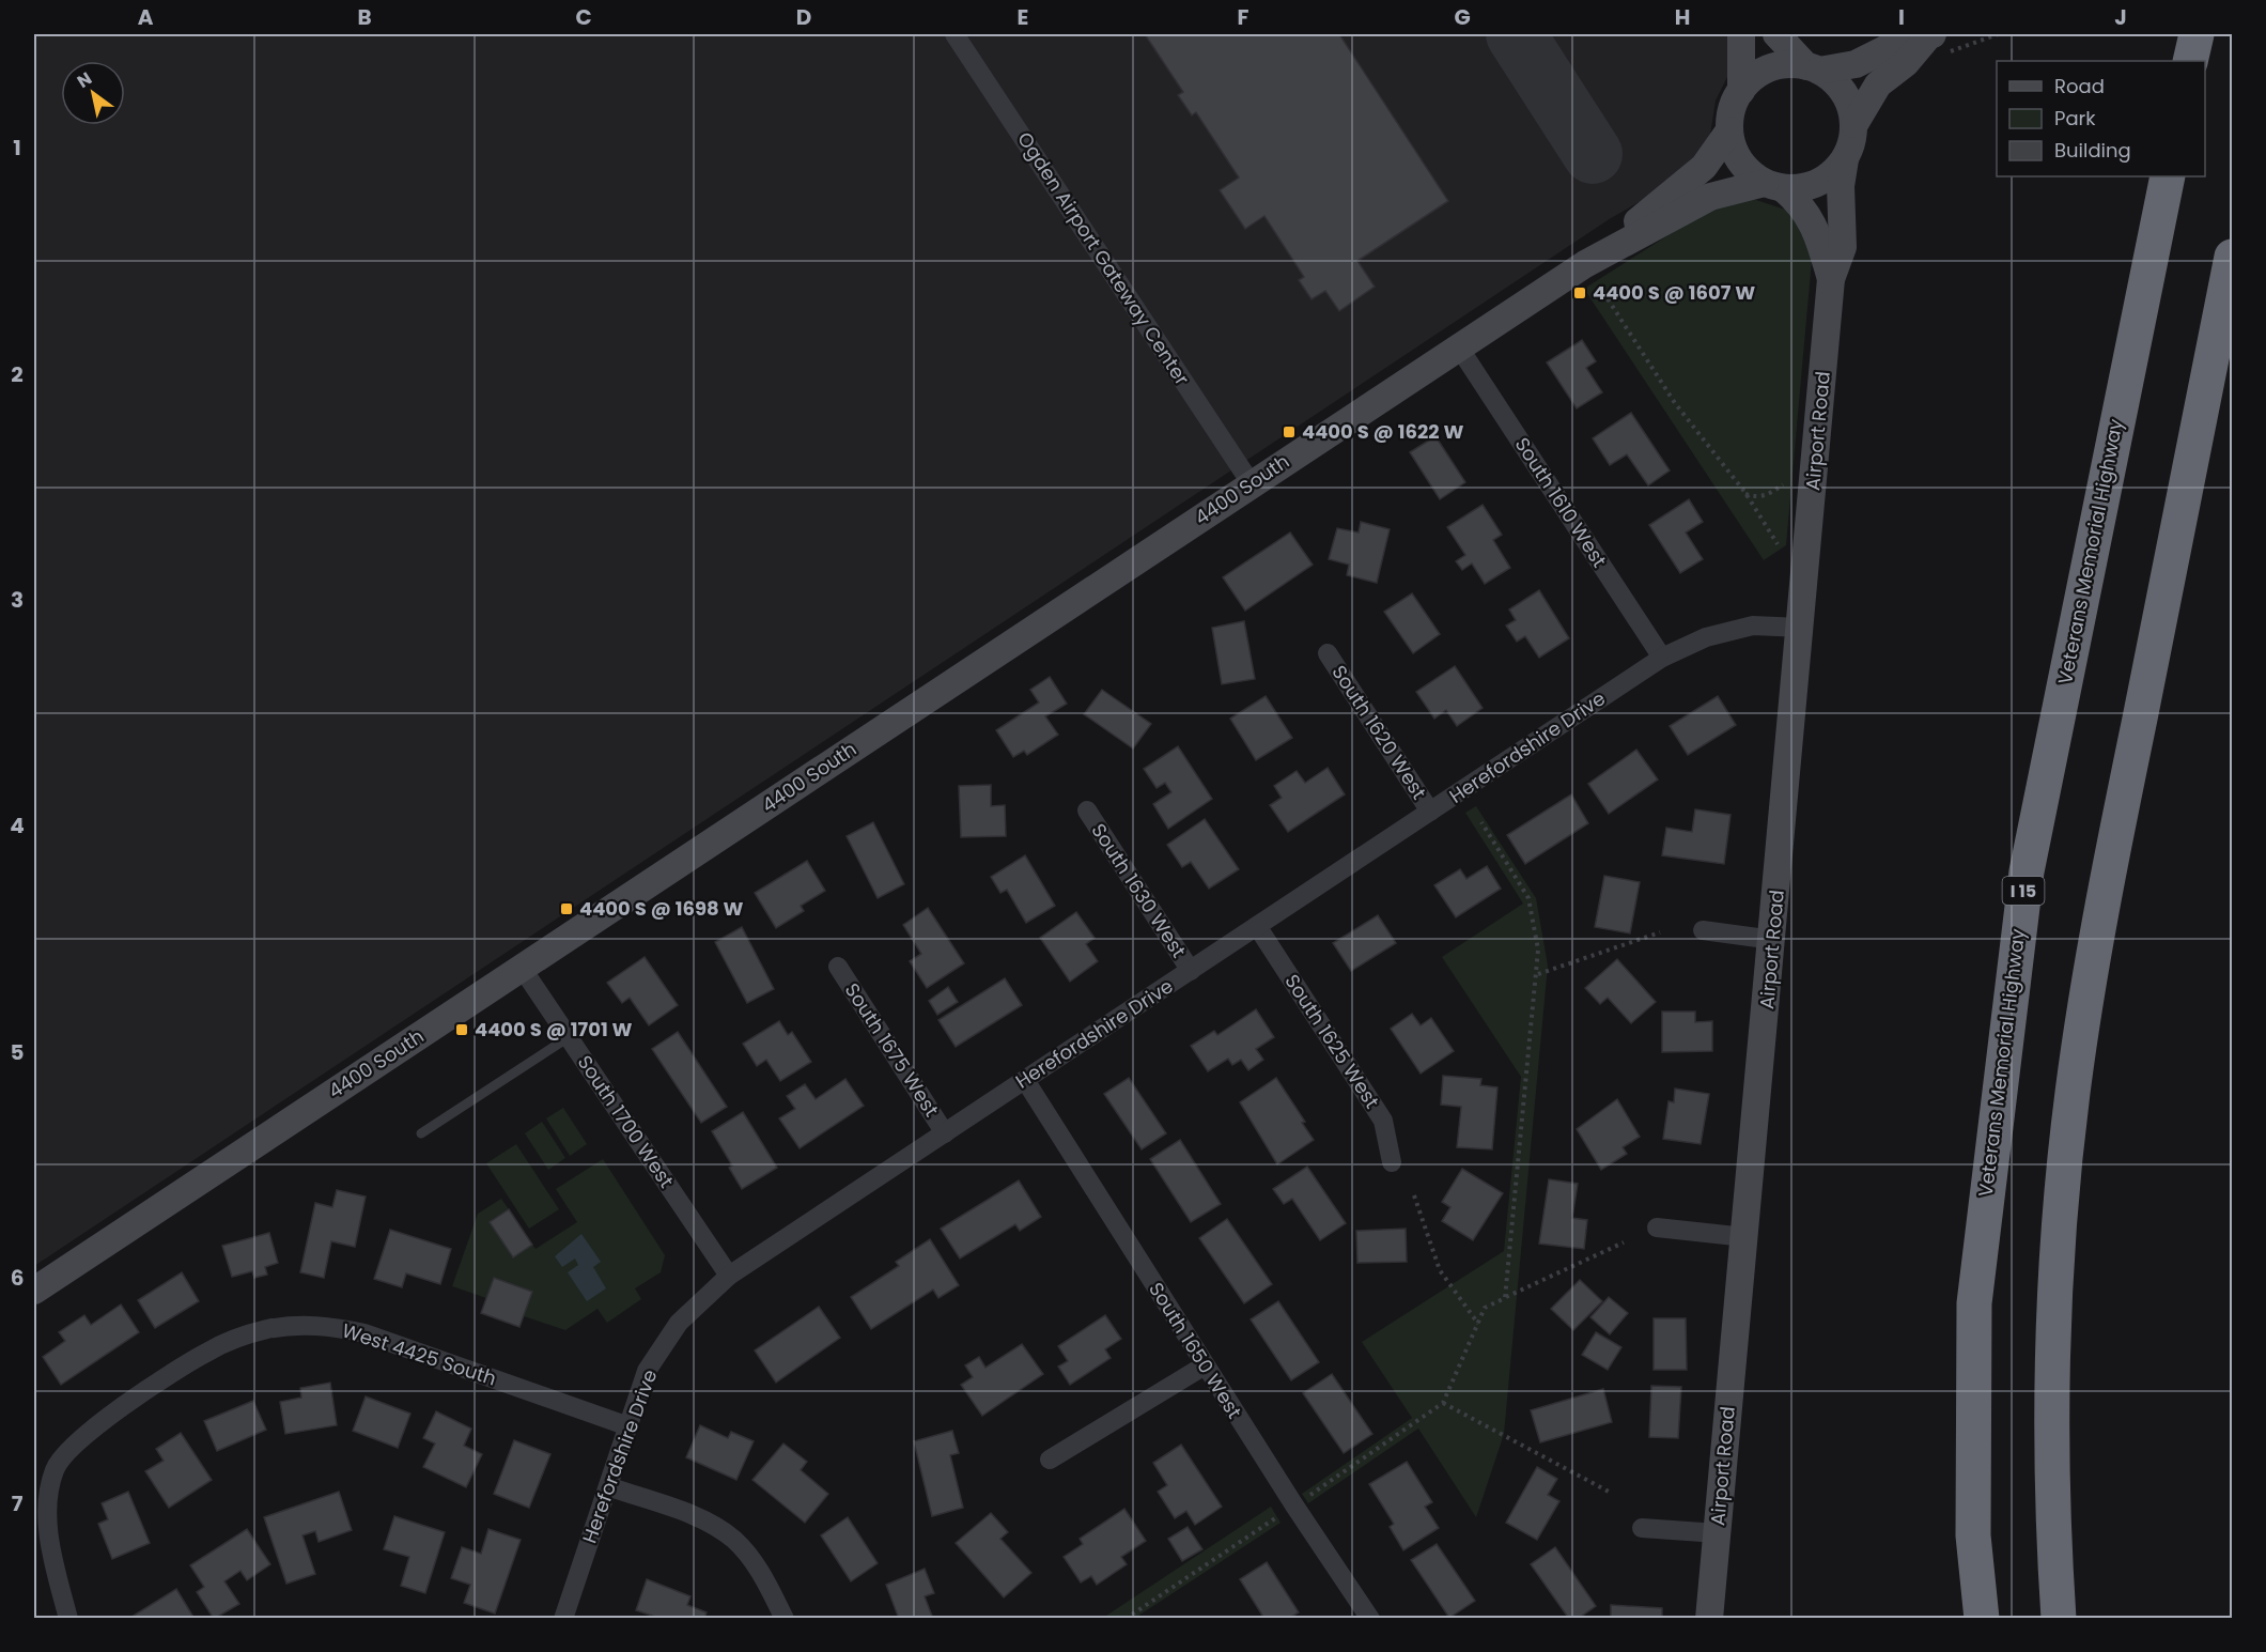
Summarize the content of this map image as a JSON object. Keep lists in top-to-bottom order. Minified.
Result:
{"streets":{"highway":["Veterans Memorial Highway","I 15"],"street":["Ogden Airport Gateway Center","Airport Road","4400 South","South 1610 West","South 1620 West","Herefordshire Drive","South 1630 West","South 1625 West","South 1675 West","South 1700 West","South 1650 West","West 4425 South"]},"crossings":[["Ogden Airport Gateway Center","4400 South"],["Airport Road","4400 South"],["Airport Road","Herefordshire Drive"],["4400 South","South 1610 West"],["4400 South","South 1700 West"],["South 1610 West","Herefordshire Drive"],["South 1620 West","Herefordshire Drive"],["Herefordshire Drive","South 1630 West"],["Herefordshire Drive","South 1625 West"],["Herefordshire Drive","South 1675 West"],["Herefordshire Drive","South 1700 West"],["Herefordshire Drive","South 1650 West"],["Herefordshire Drive","West 4425 South"]],"places":{"transit":["4400 S @ 1607 W","4400 S @ 1622 W","4400 S @ 1698 W","4400 S @ 1701 W"]},"legend":["Road","Park","Building"],"north":"top left","grid":{"columns":["A","B","C","D","E","F","G","H","I","J"],"rows":["1","2","3","4","5","6","7"]}}
